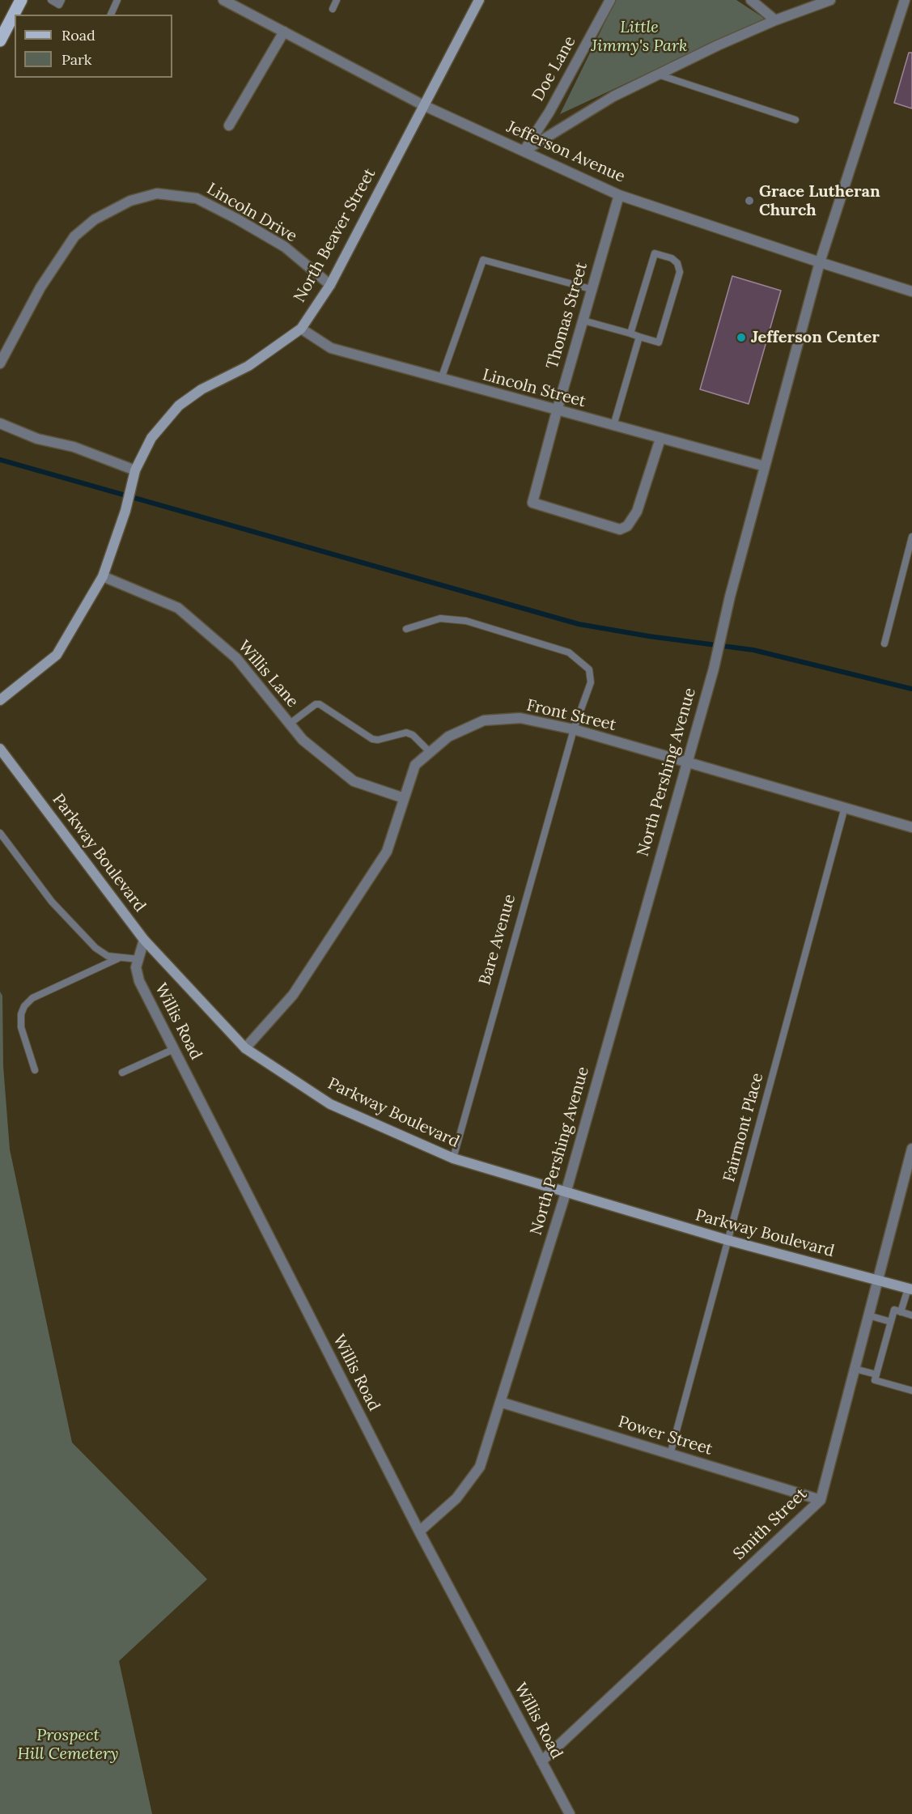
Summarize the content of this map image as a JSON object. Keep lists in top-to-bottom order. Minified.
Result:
{"streets":{"street":["Doe Lane","Jefferson Avenue","Lincoln Drive","North Beaver Street","Thomas Street","Lincoln Street","Willis Lane","Front Street","North Pershing Avenue","Parkway Boulevard","Willis Road","Power Street","Smith Street"],"lane":["Bare Avenue","Fairmont Place"]},"crossings":[["Doe Lane","Jefferson Avenue"],["Jefferson Avenue","North Beaver Street"],["Jefferson Avenue","Thomas Street"],["Jefferson Avenue","North Pershing Avenue"],["Lincoln Drive","North Beaver Street"],["North Beaver Street","Lincoln Street"],["North Beaver Street","Willis Lane"],["Thomas Street","Lincoln Street"],["Lincoln Street","North Pershing Avenue"],["Willis Lane","Front Street"],["Front Street","North Pershing Avenue"],["Front Street","Parkway Boulevard"],["Front Street","Bare Avenue"],["Front Street","Fairmont Place"],["North Pershing Avenue","Parkway Boulevard"],["North Pershing Avenue","Willis Road"],["North Pershing Avenue","Power Street"],["Parkway Boulevard","Bare Avenue"],["Parkway Boulevard","Willis Road"],["Parkway Boulevard","Fairmont Place"],["Parkway Boulevard","Smith Street"],["Willis Road","Smith Street"],["Fairmont Place","Power Street"],["Power Street","Smith Street"]],"parks":["Little Jimmy's Park","Prospect Hill Cemetery"],"places":["Grace Lutheran Church","Jefferson Center"],"legend":["Road","Park"]}
